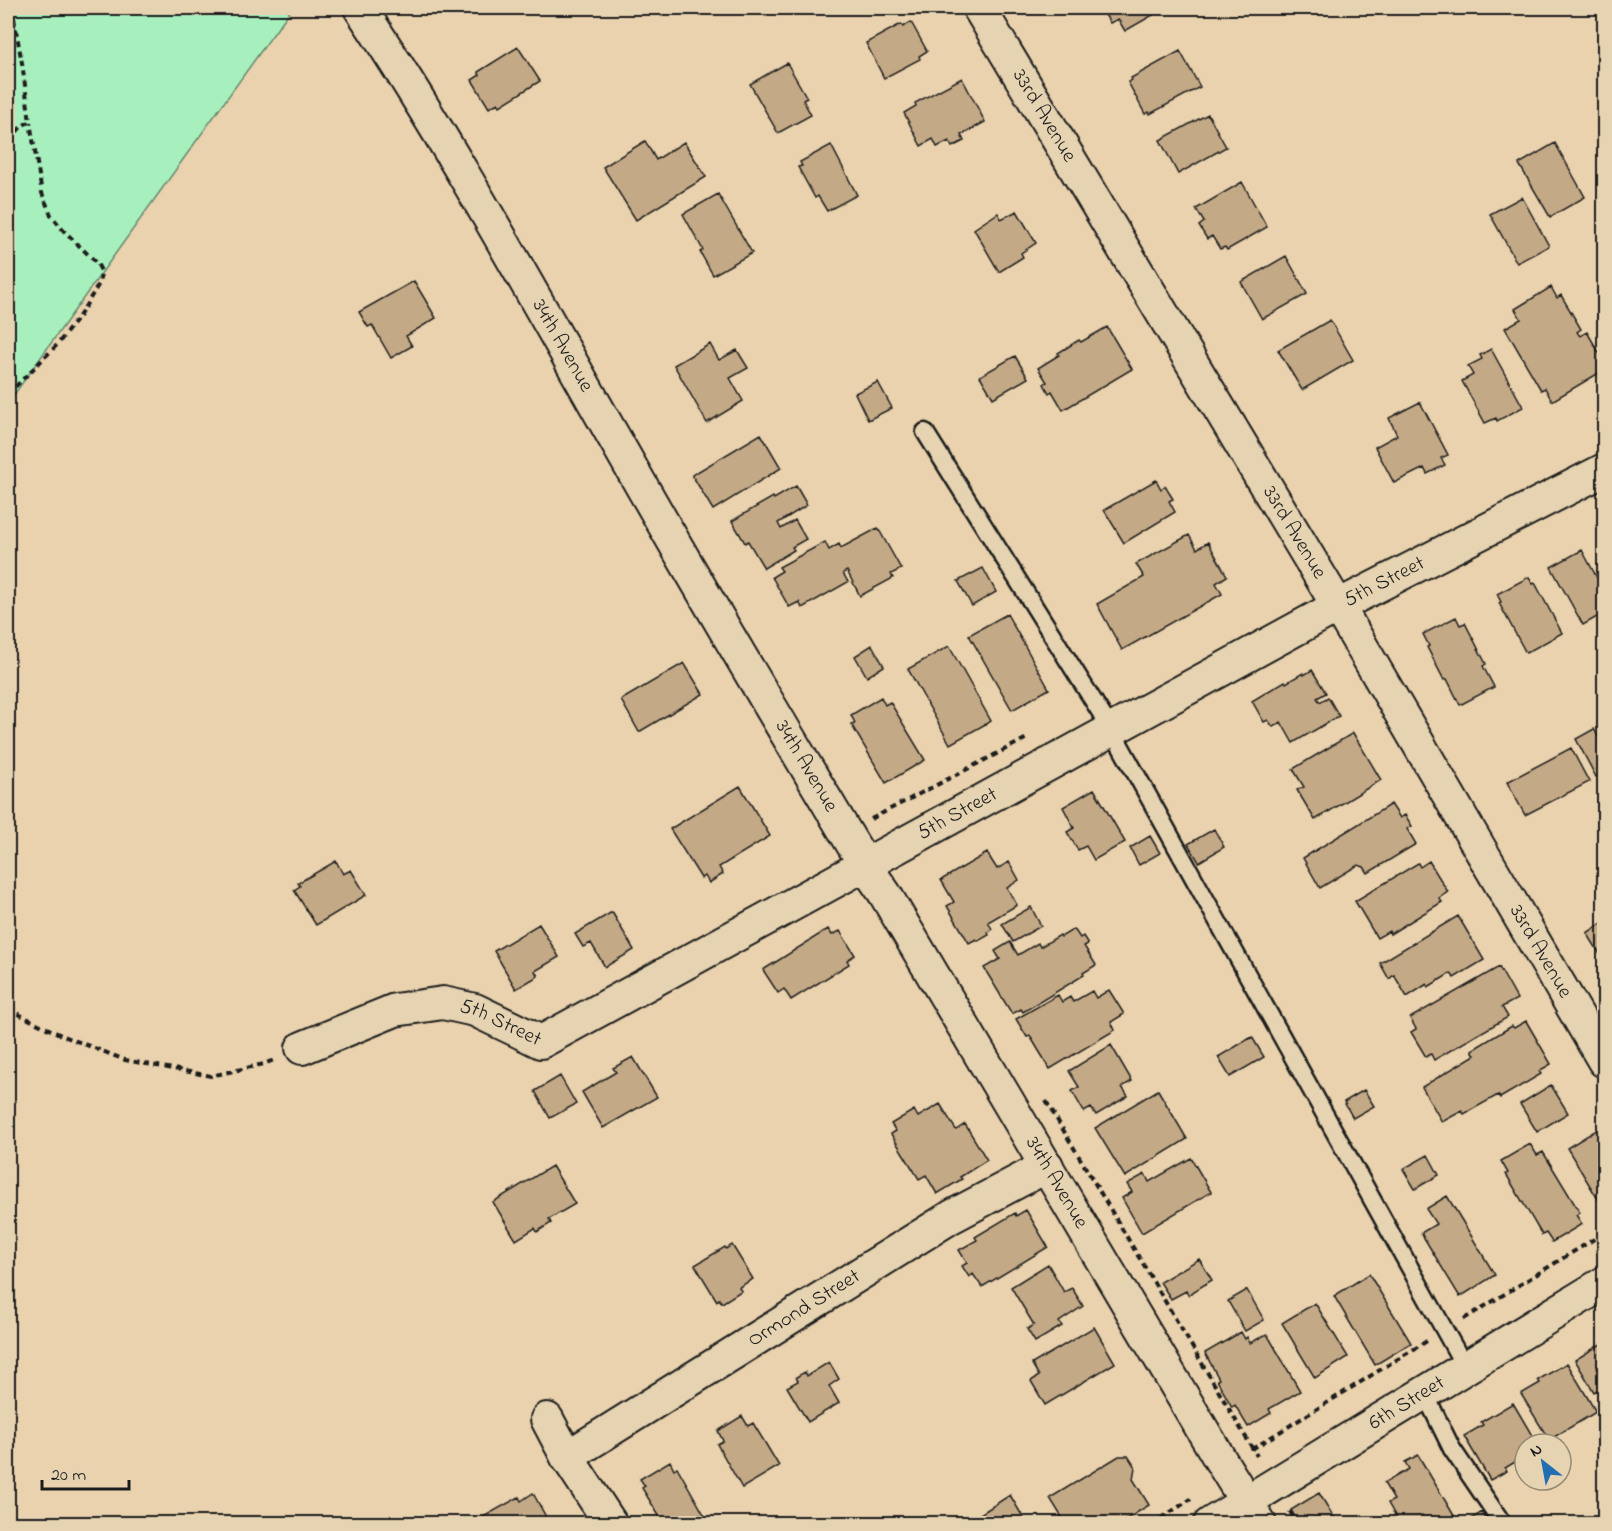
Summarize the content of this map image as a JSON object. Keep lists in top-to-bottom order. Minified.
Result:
{"streets":{"street":["33rd Avenue","34th Avenue","5th Street","Ormond Street","6th Street"]},"crossings":[["33rd Avenue","5th Street"],["34th Avenue","5th Street"],["34th Avenue","Ormond Street"],["34th Avenue","6th Street"]],"scale_bar":"20 m","north":"top left"}
